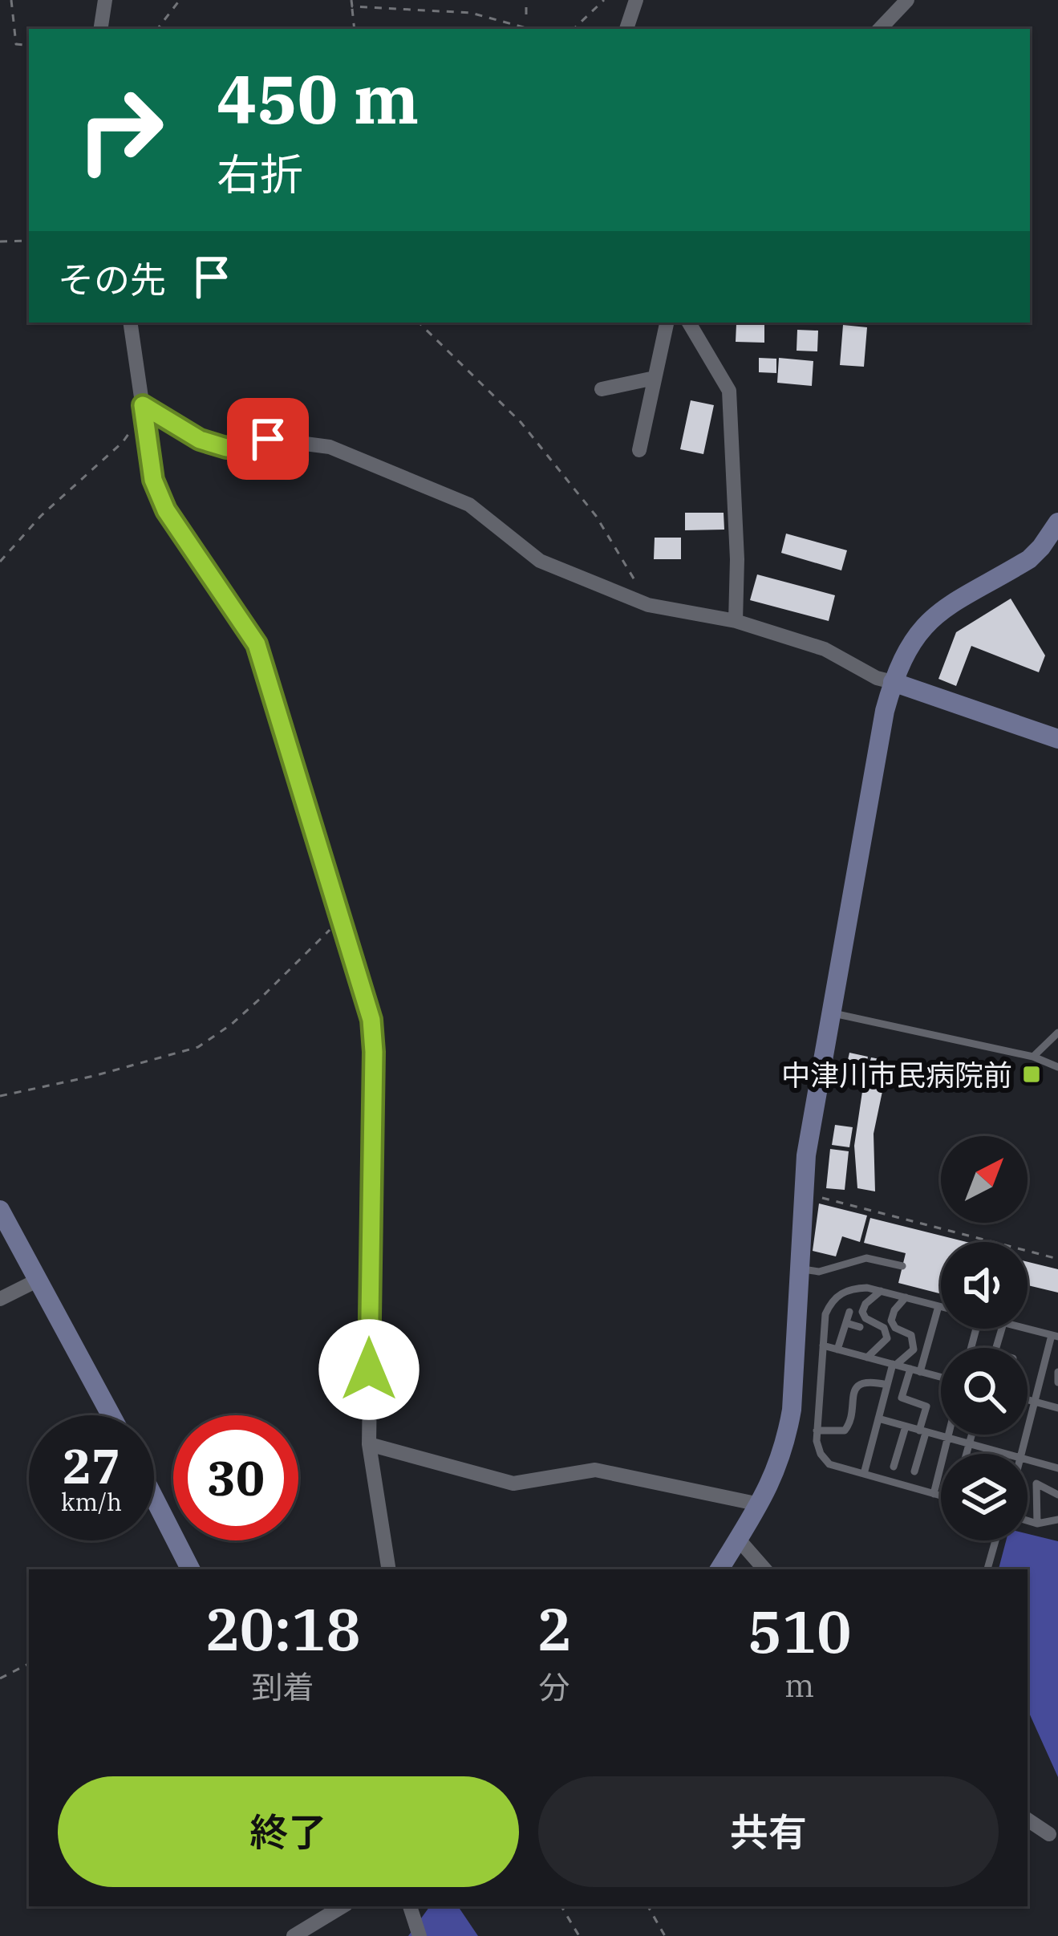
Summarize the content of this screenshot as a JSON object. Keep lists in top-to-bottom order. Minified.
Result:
{"places":{"transit":["中津川市民病院前"]},"north":"top right","page":{"turn":["450 m","右折"],"then":"その先","speed":"27 km/h","limit":"30","eta":["20:18","到着","2","分","510","m"],"buttons":["終了","共有"]}}
